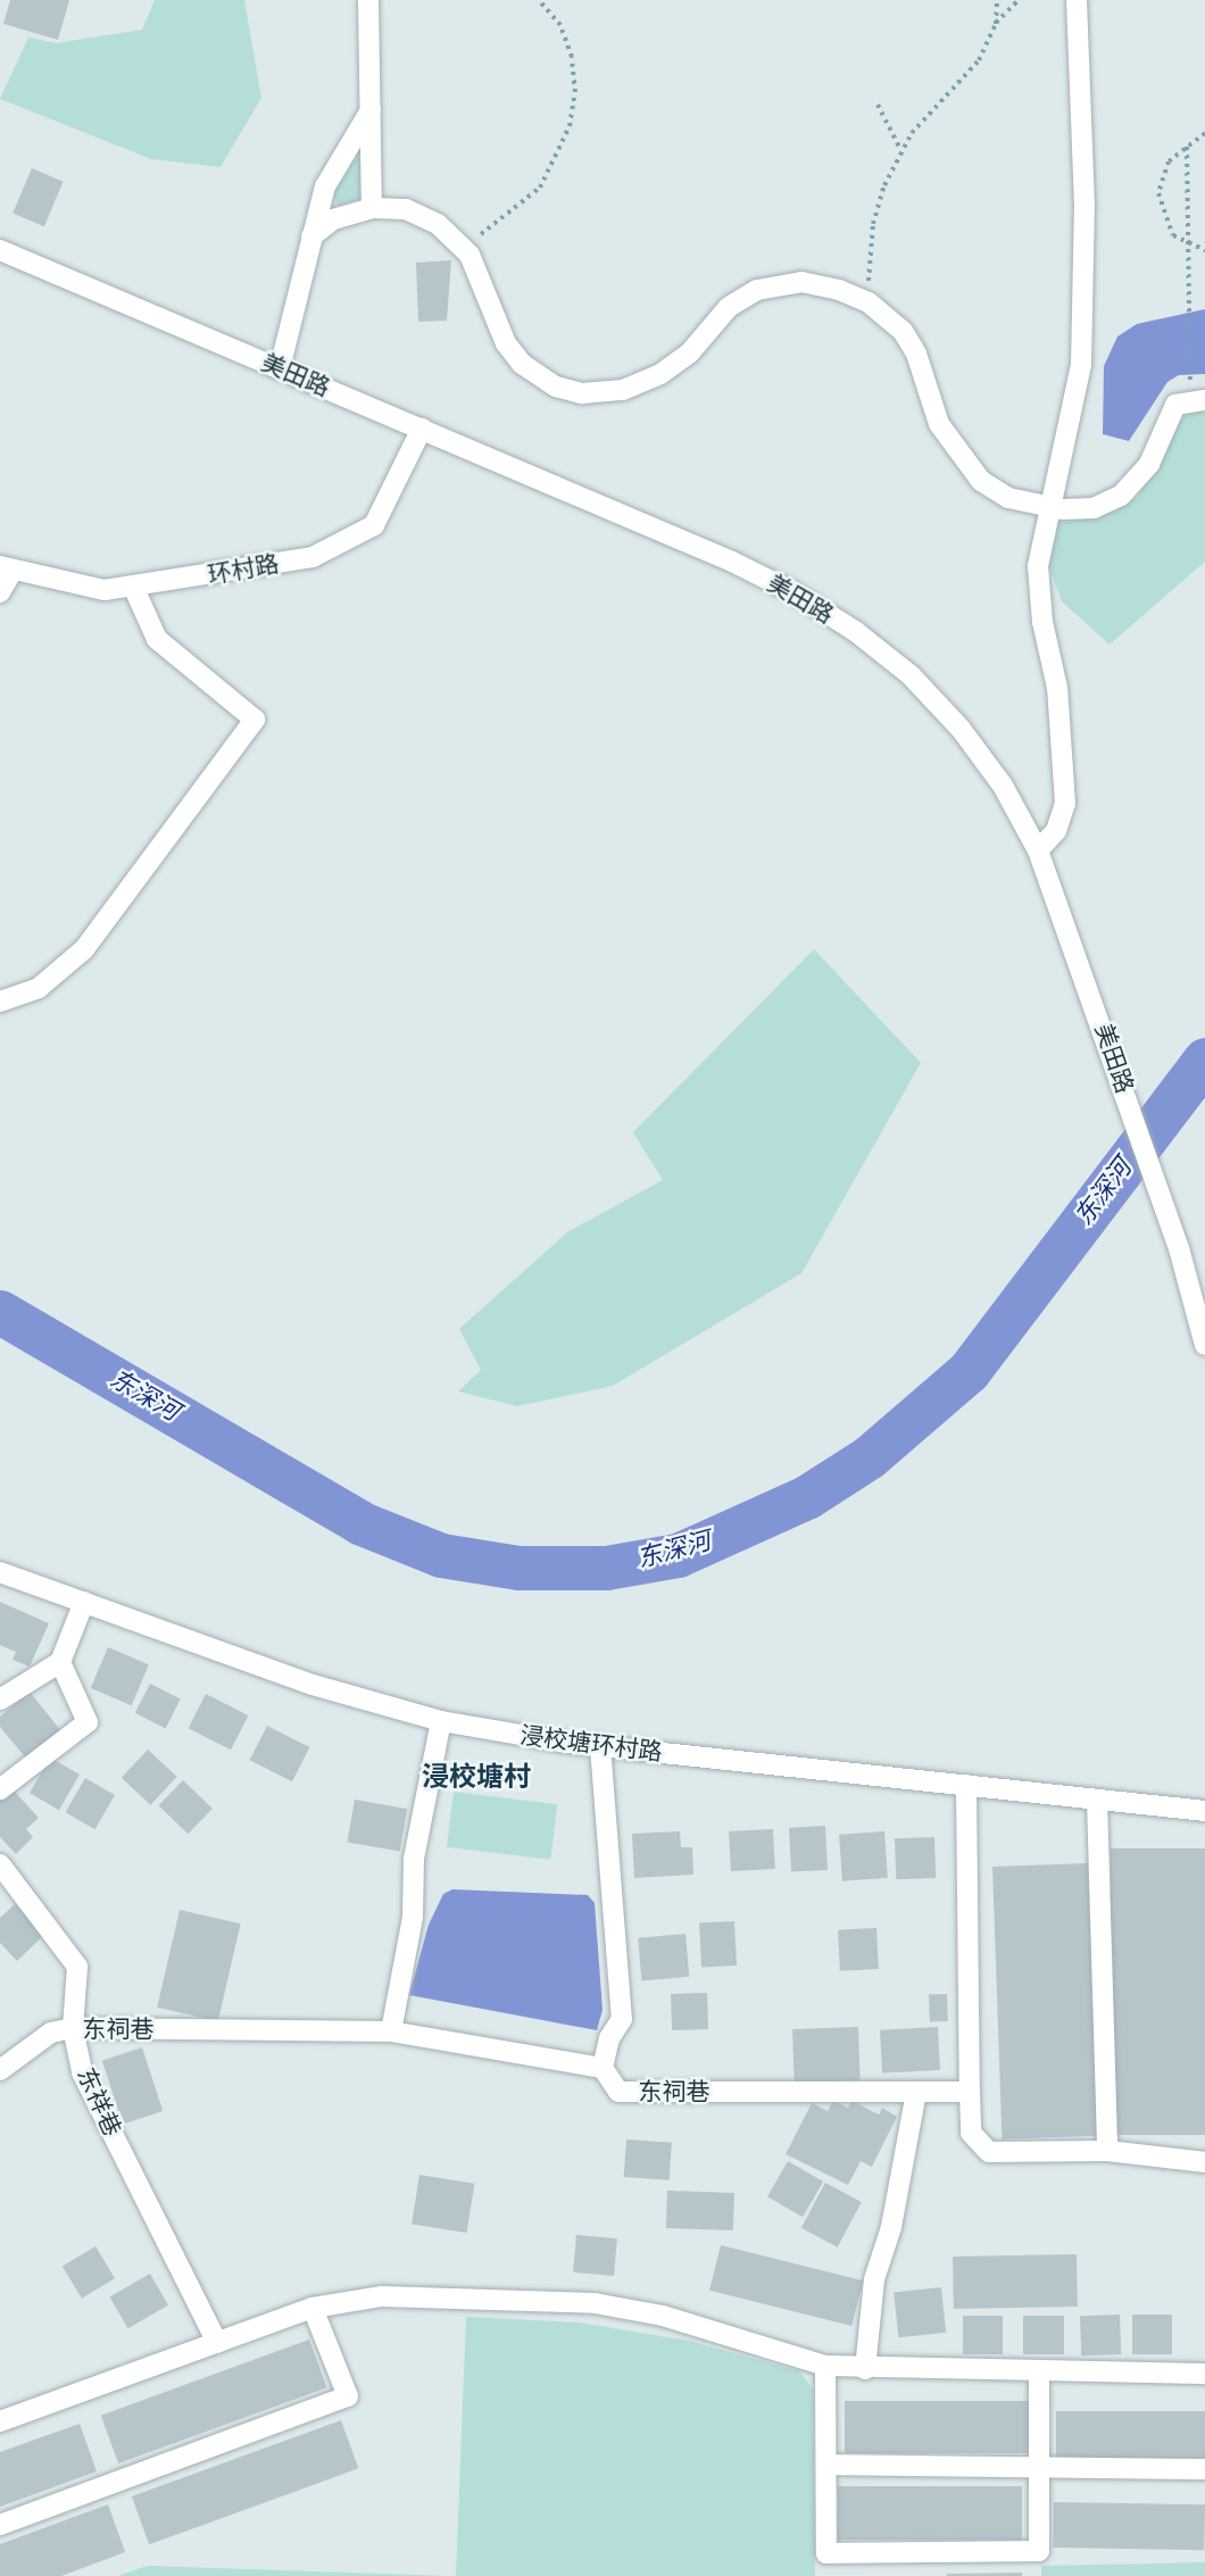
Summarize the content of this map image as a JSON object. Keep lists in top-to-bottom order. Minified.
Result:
{"streets":{"street":["美田路","环村路","浸校塘环村路","东祠巷","东祥巷"]},"crossings":[["美田路","环村路"],["东祠巷","东祥巷"]],"districts":["浸校塘村"],"water":["东深河"]}
